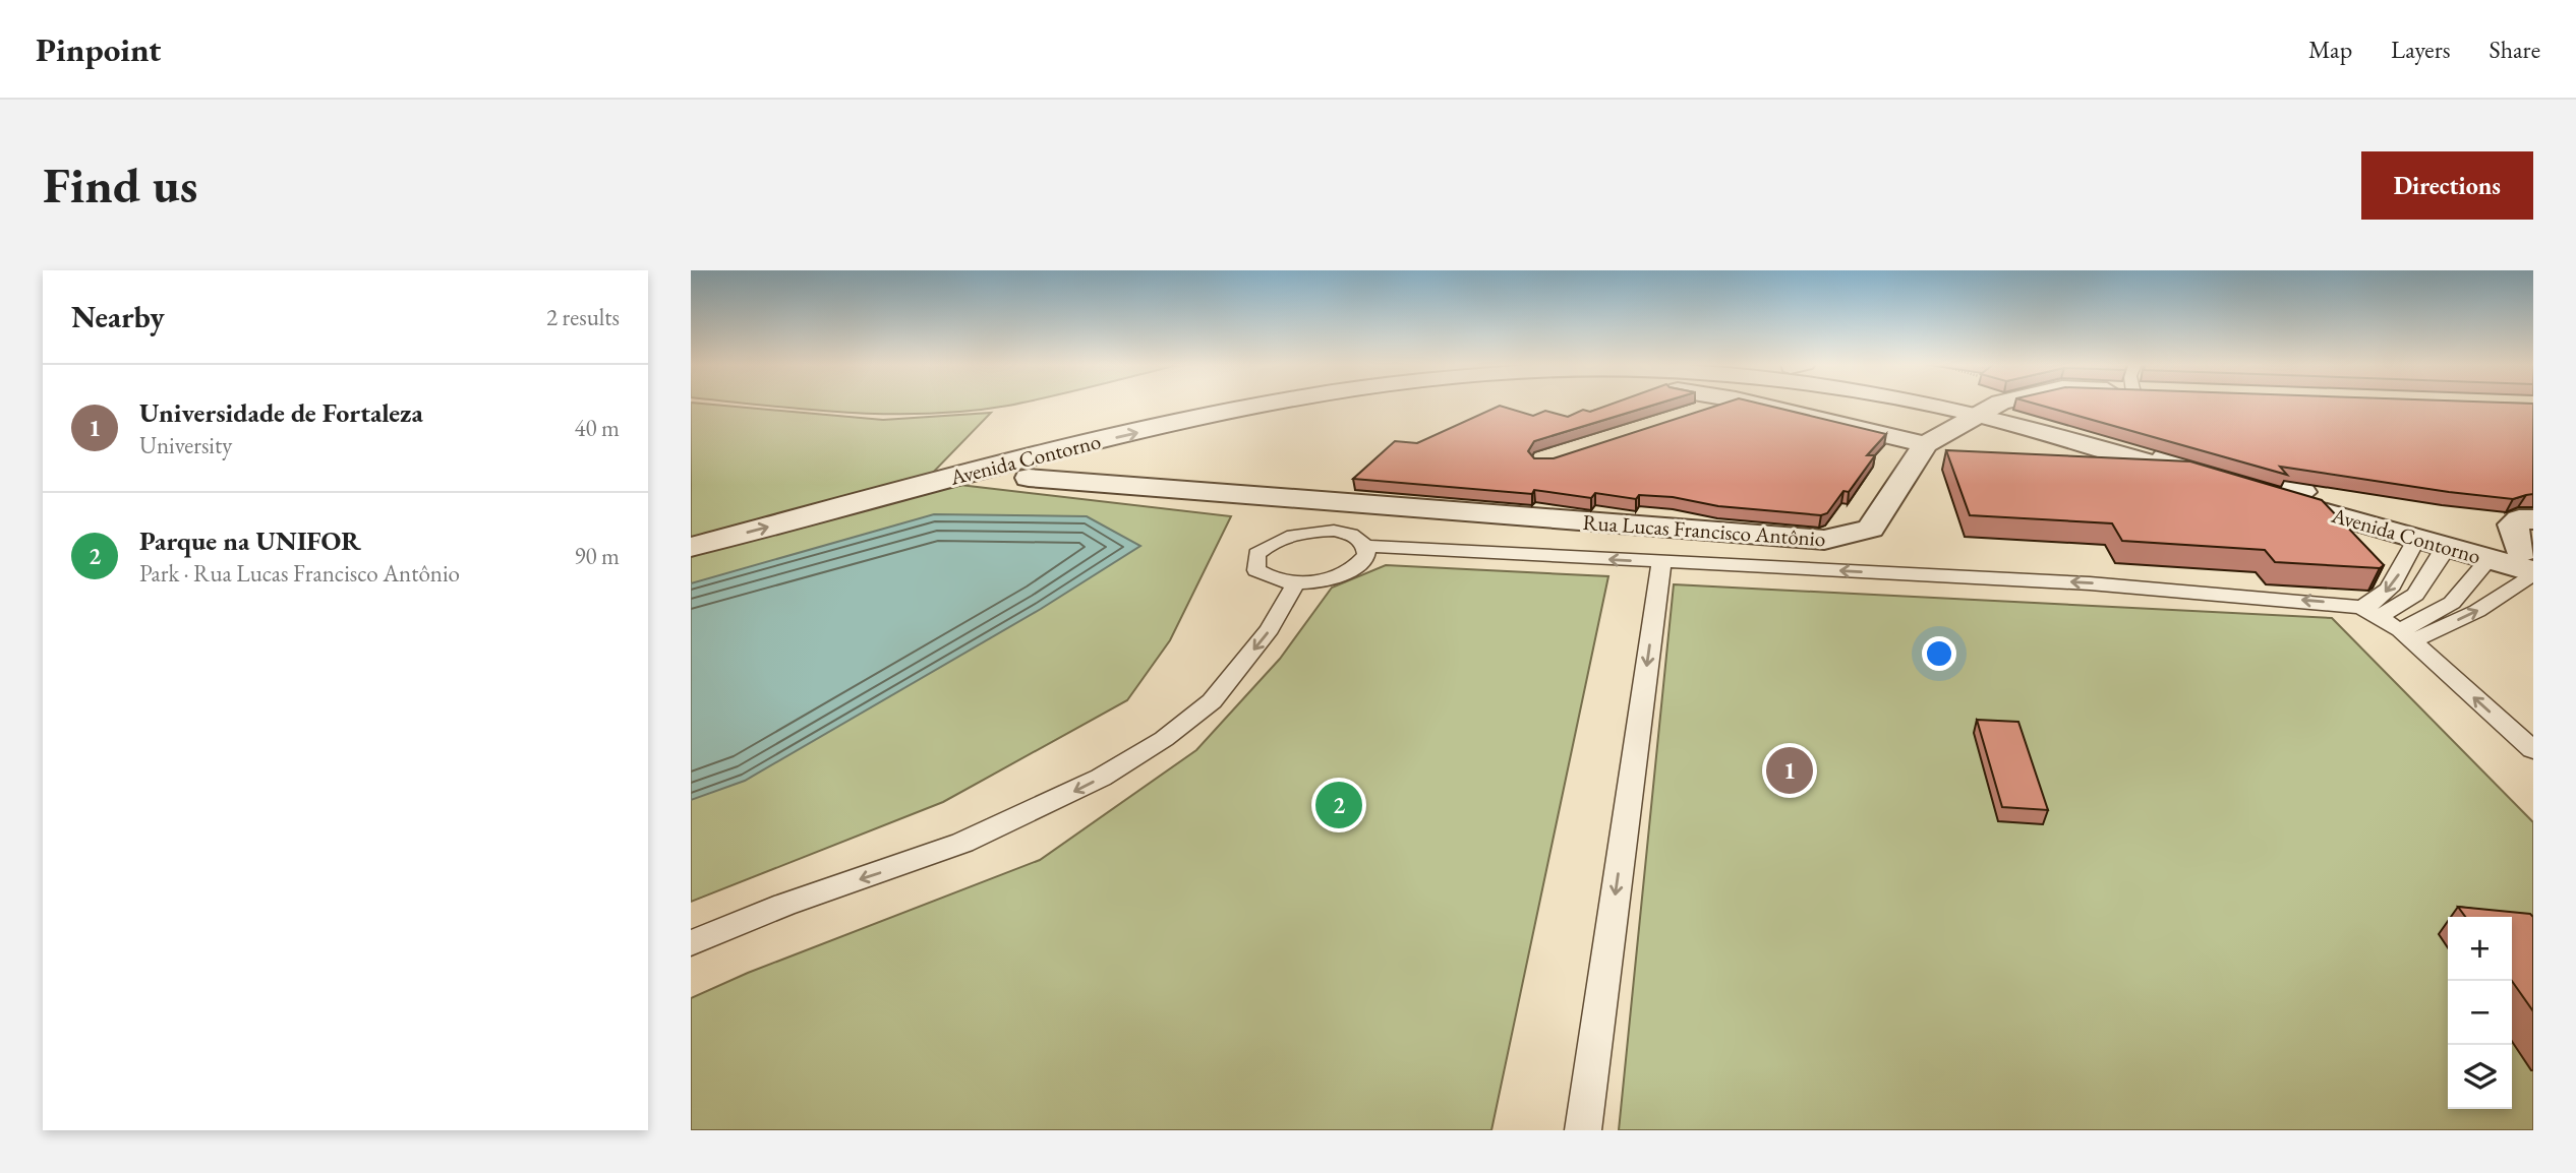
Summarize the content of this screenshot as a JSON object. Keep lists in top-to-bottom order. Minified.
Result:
{"streets":{"street":["Avenida Contorno","Rua Lucas Francisco Antônio"]},"crossings":[["Avenida Contorno","Rua Lucas Francisco Antônio"]],"page":{"header":"Pinpoint","nav":["Map","Layers","Share"],"buttons":"Directions","title":"Find us","heading":["Nearby","2 results"],"list":[{"mark":"1","name":"Universidade de Fortaleza","note":"University","value":"40 m"},{"mark":"2","name":"Parque na UNIFOR","note":"Park · Rua Lucas Francisco Antônio","value":"90 m"}],"pins":["1","2"],"map_buttons":["+","−"]}}
